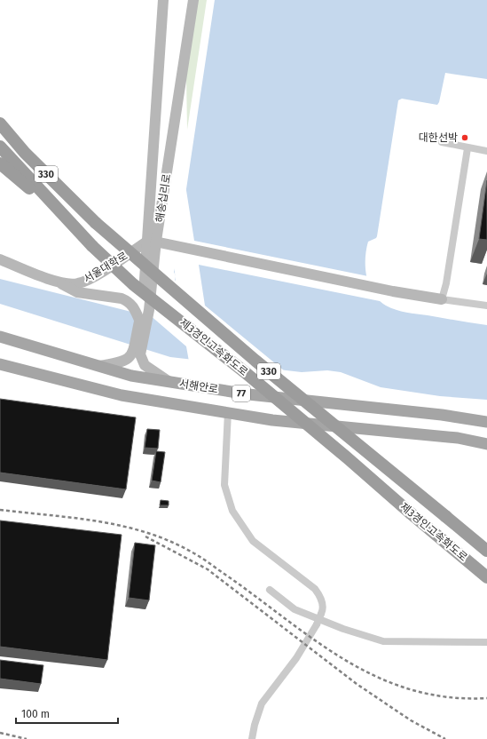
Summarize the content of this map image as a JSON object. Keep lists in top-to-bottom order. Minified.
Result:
{"streets":{"highway":["330","제3경인고속화도로"],"main road":["해송십리로","서울대학로","서해안로","77"]},"crossings":[["해송십리로","서울대학로"],["해송십리로","서해안로"]],"places":["대한선박"],"scale_bar":"100 m"}
